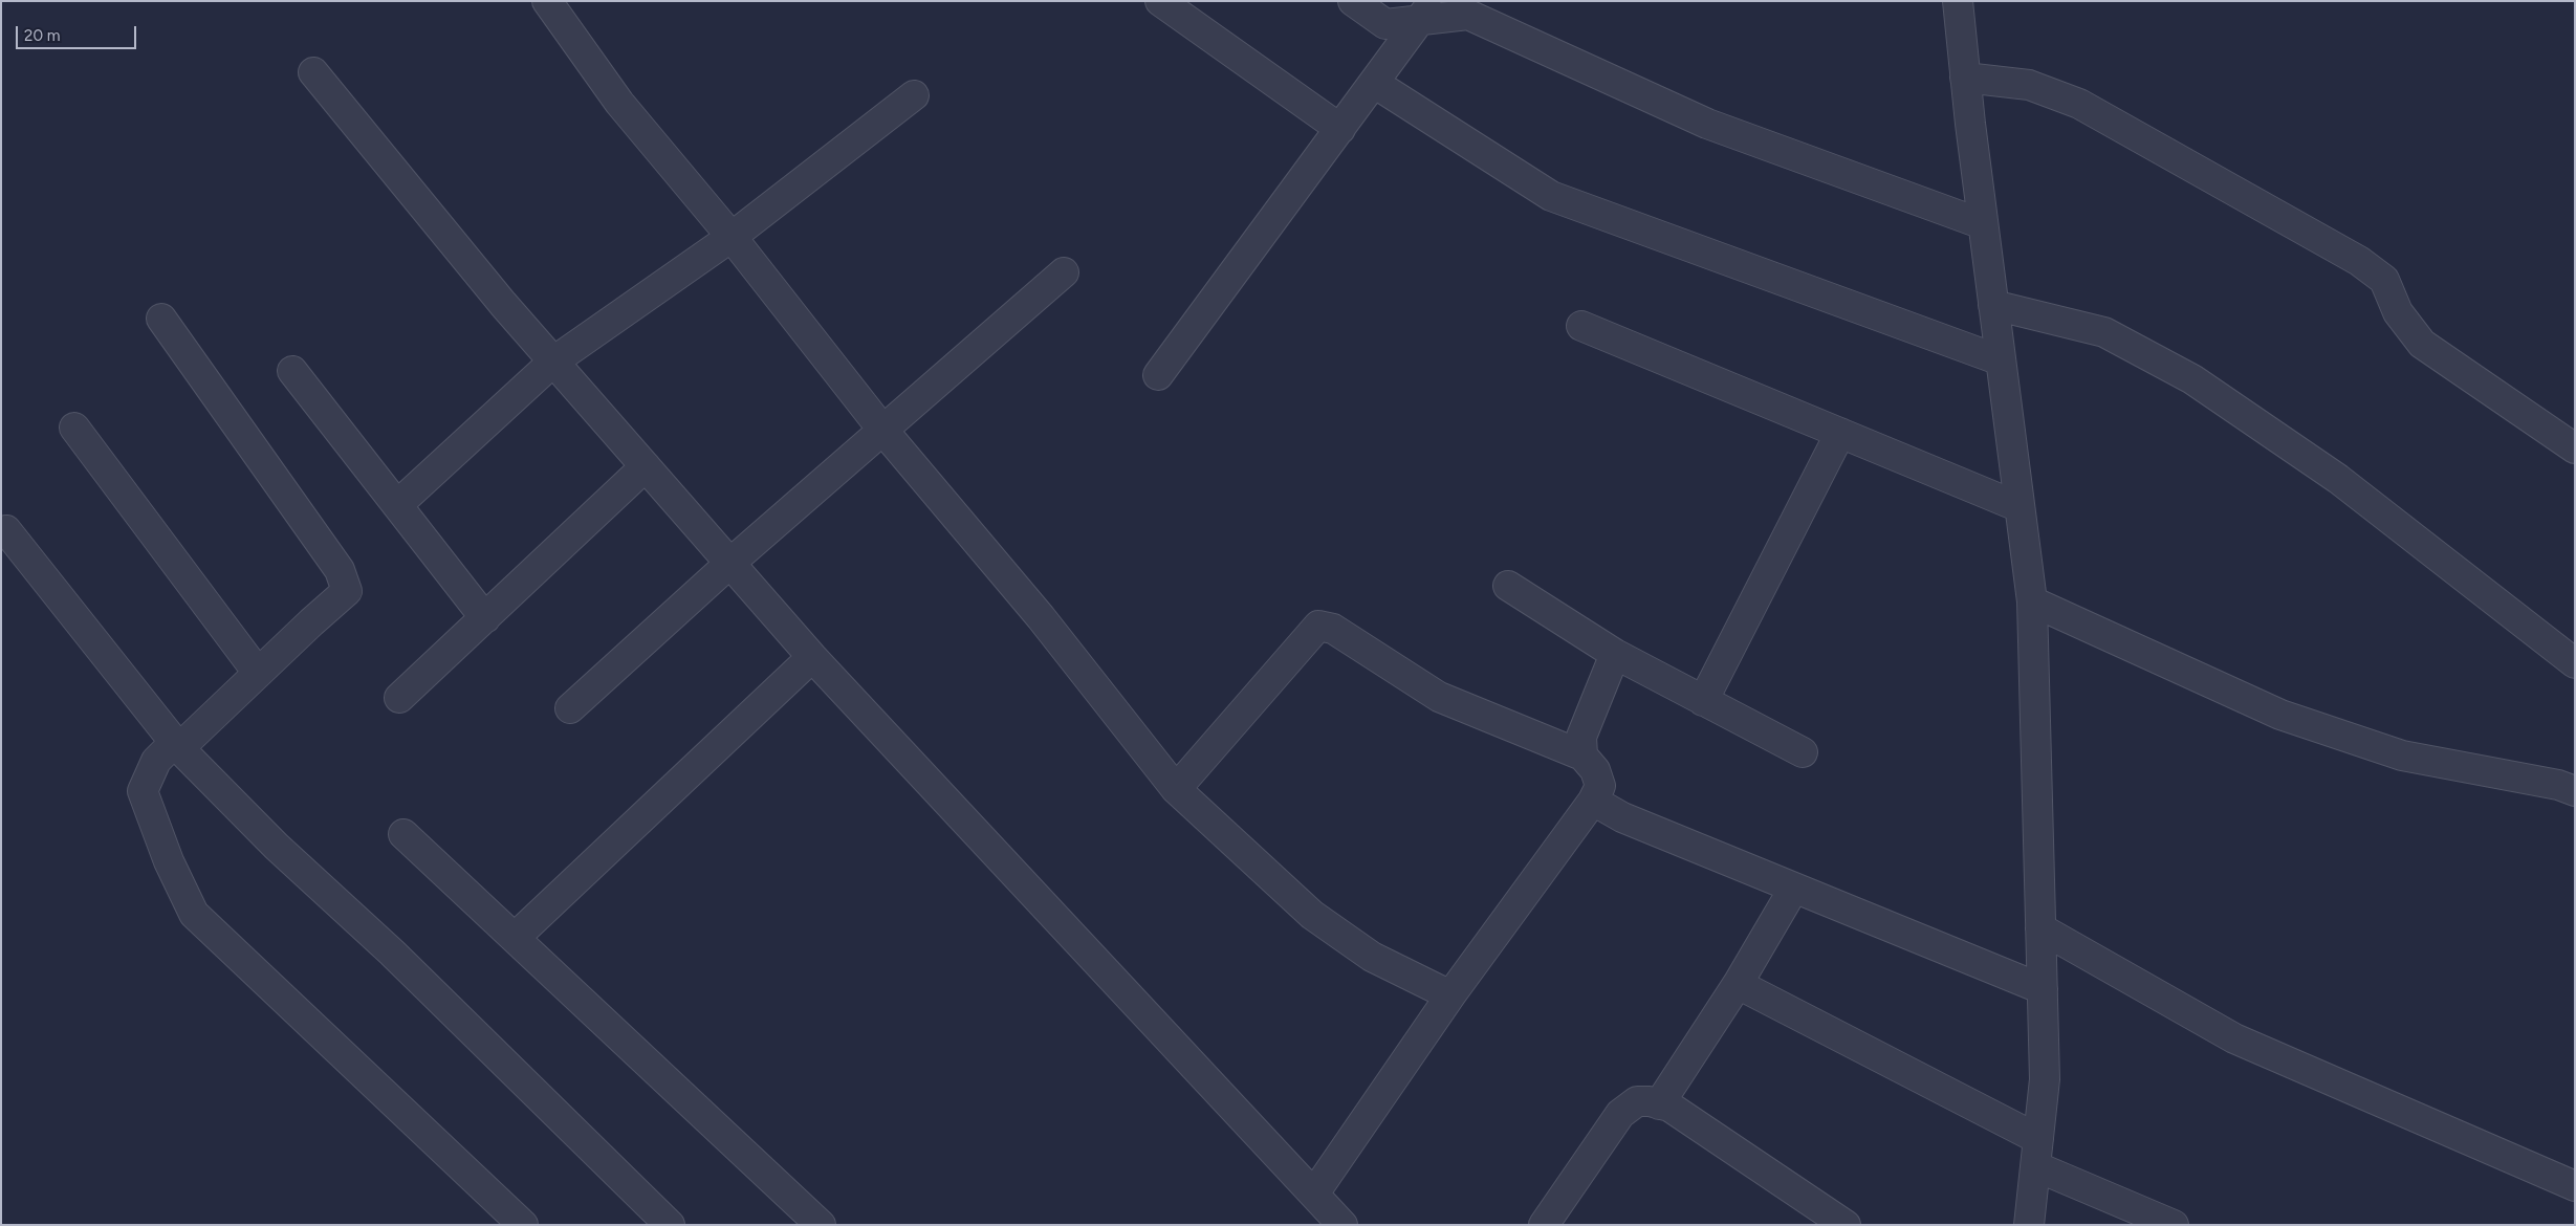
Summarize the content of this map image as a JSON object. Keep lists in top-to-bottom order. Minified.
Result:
{"scale_bar":"20 m"}
